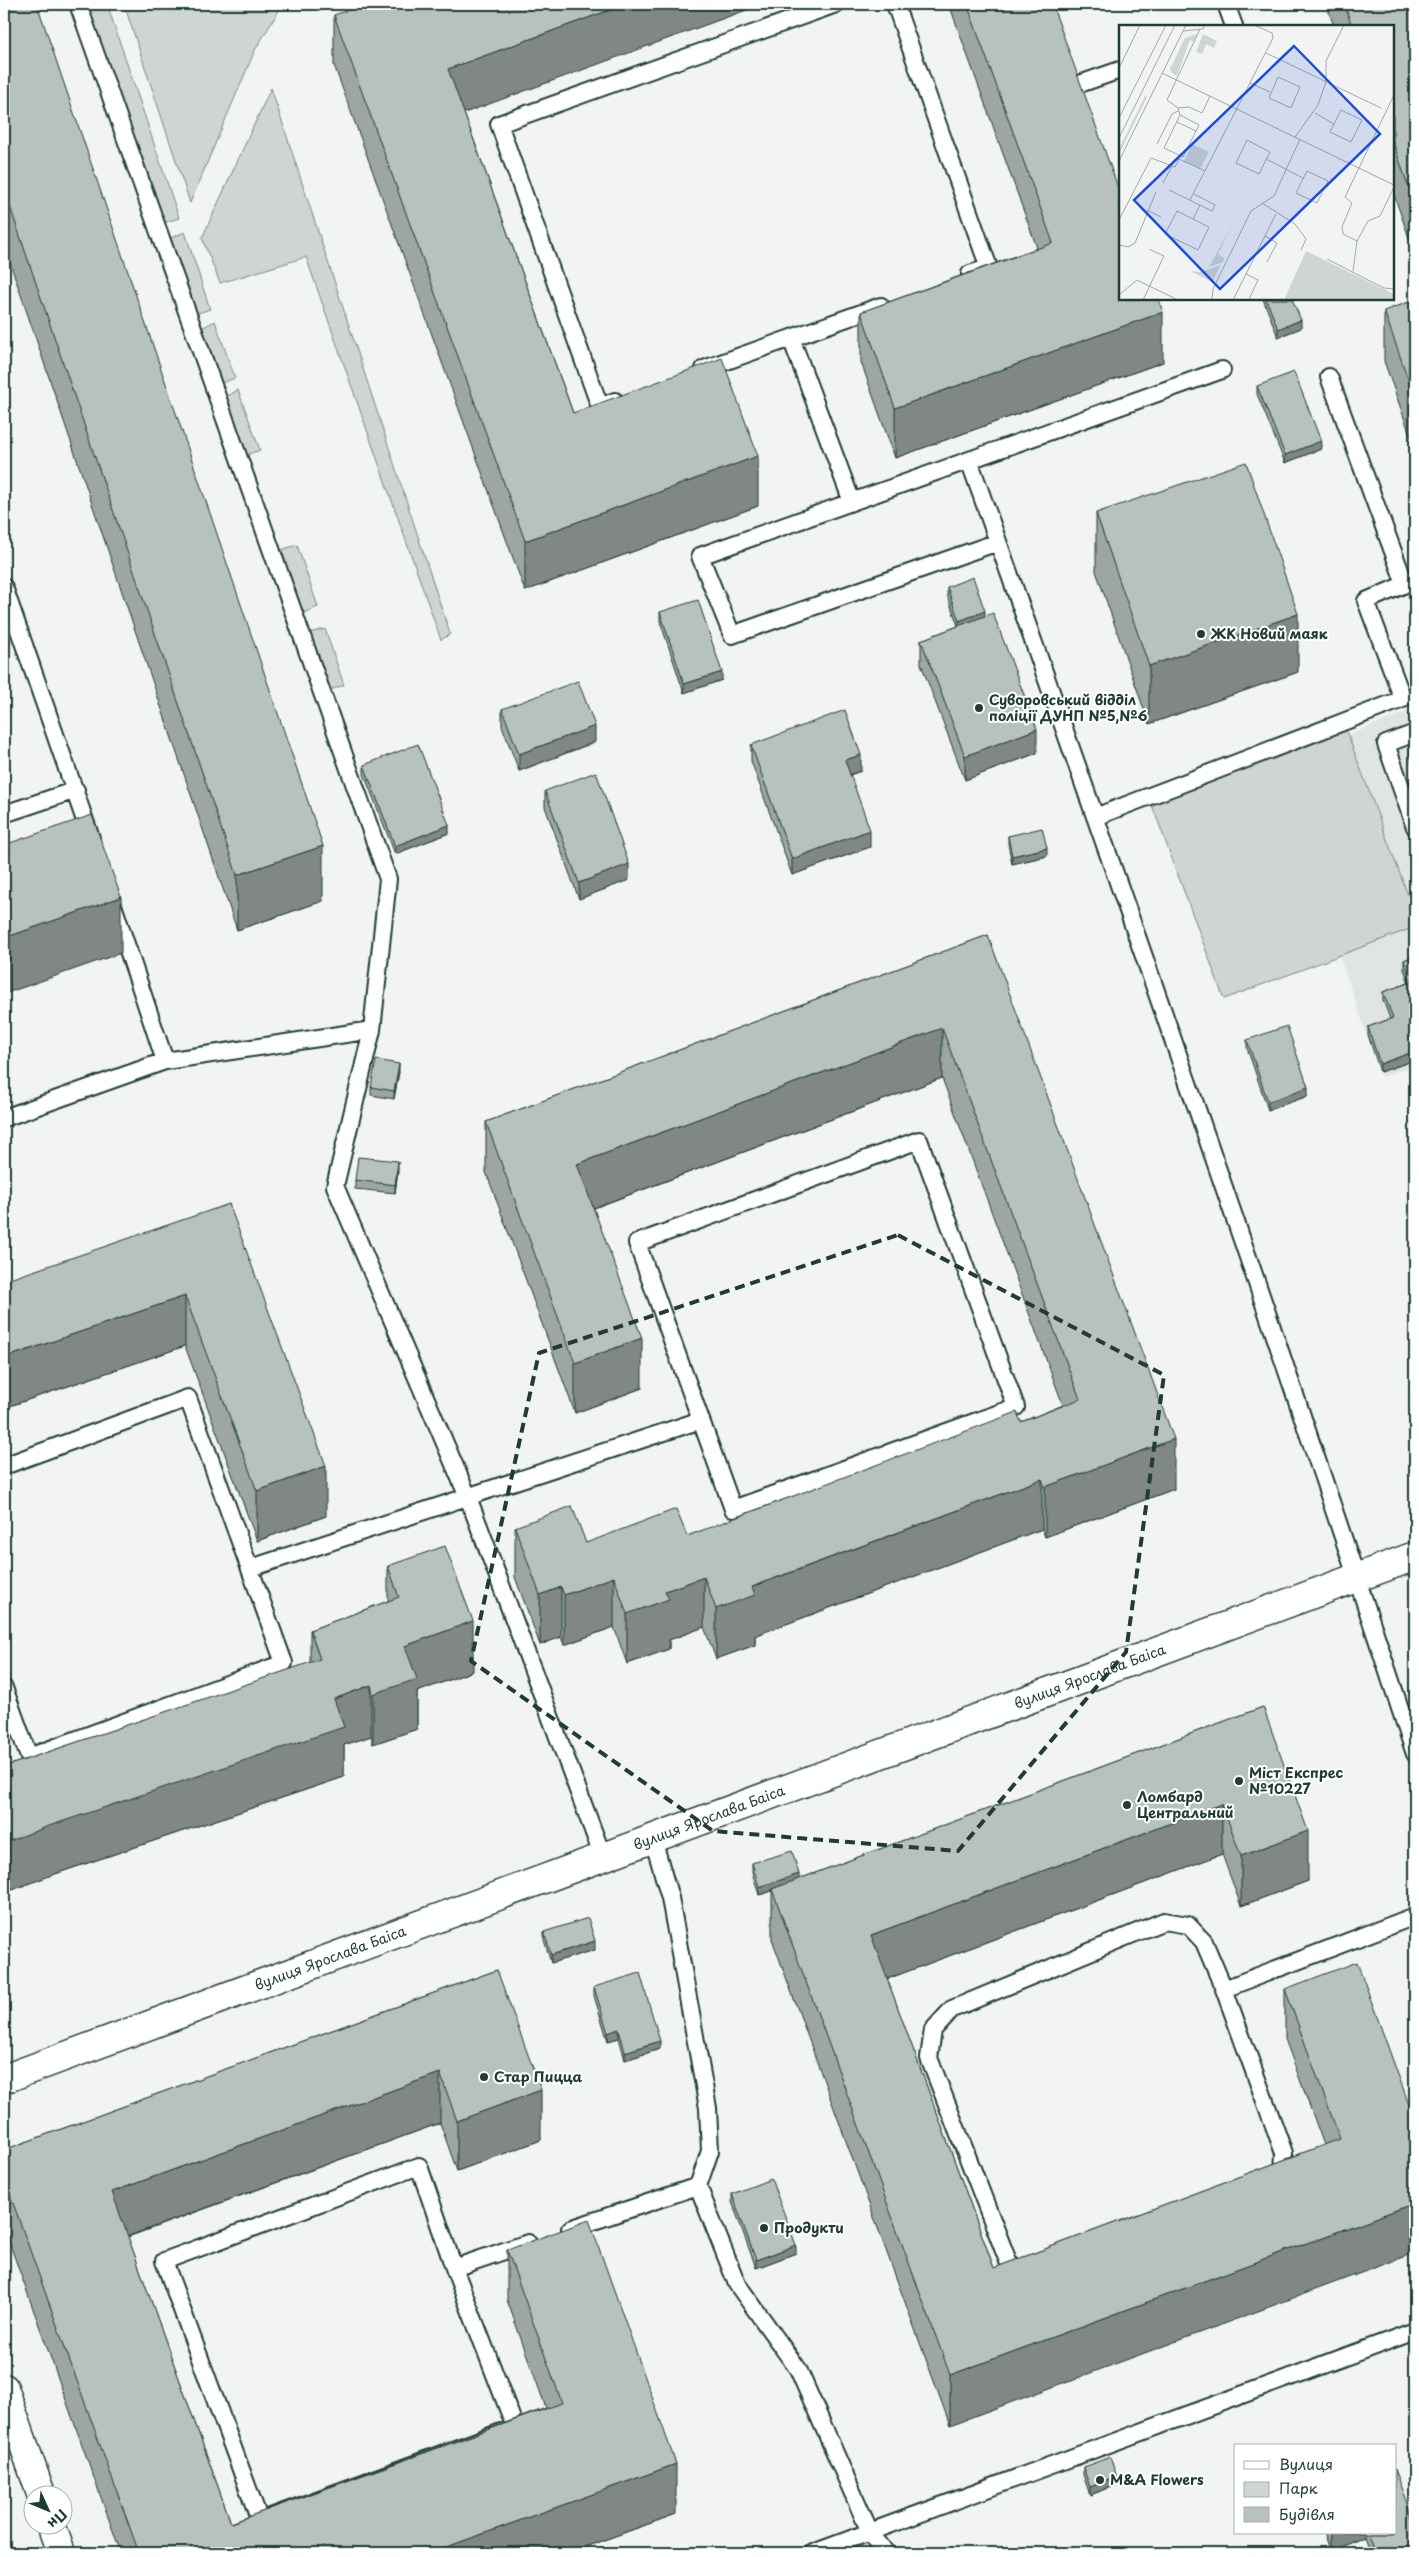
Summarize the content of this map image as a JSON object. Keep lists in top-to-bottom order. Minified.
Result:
{"streets":{"street":["вулиця Ярослава Баіса"]},"places":["ЖК Новий маяк","Суворовський відділ поліції ДУНП №5,№6","Міст Експрес №10227","Ломбард Центральний","Стар Пицца","Продукти","M&A Flowers"],"legend":["Вулиця","Парк","Будівля"],"north":"bottom right"}
